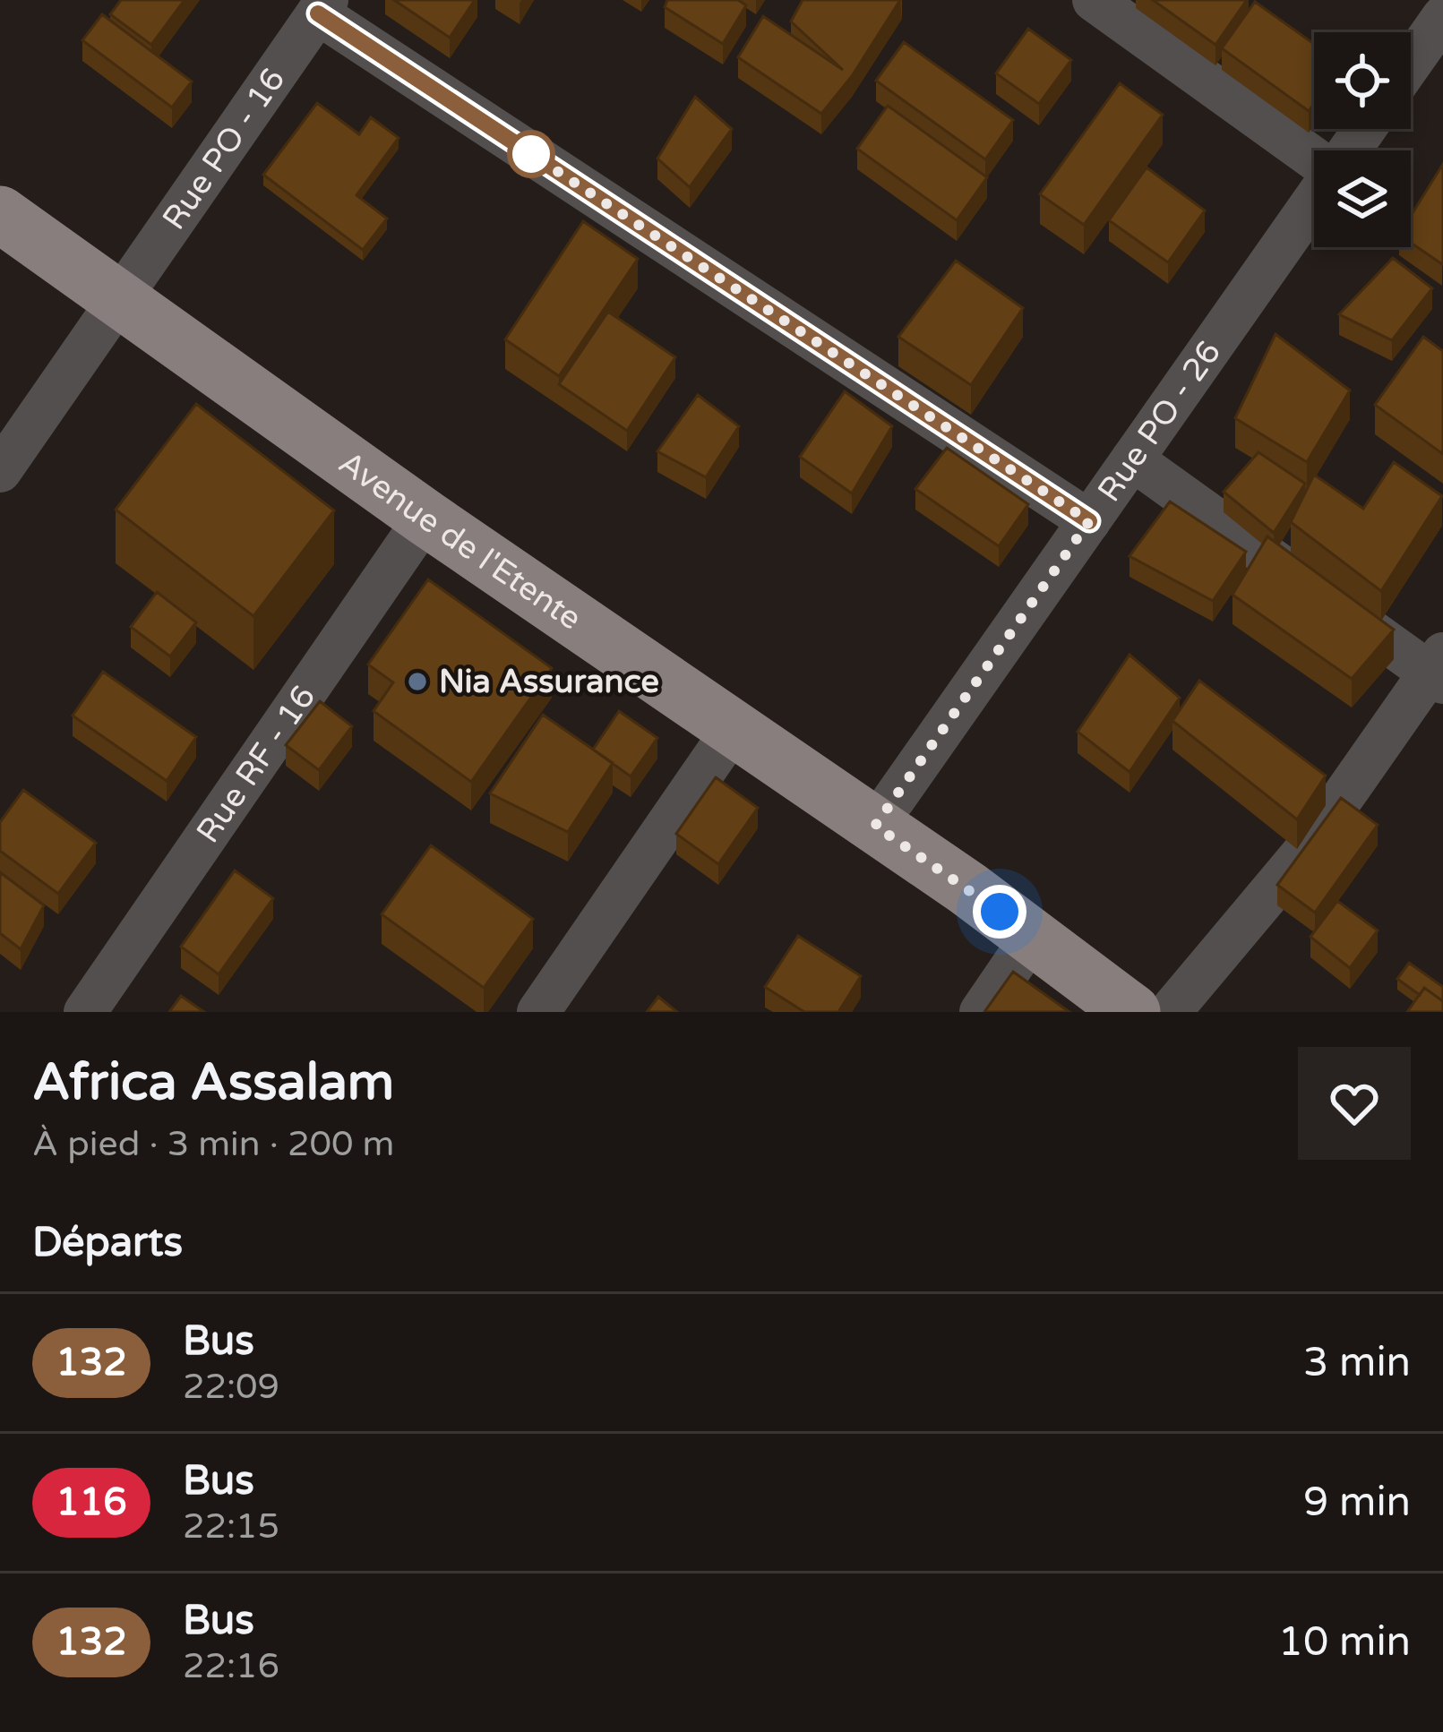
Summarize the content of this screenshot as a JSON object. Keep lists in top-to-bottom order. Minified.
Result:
{"streets":{"main road":["Avenue de l'Etente"],"street":["Rue PO - 16","Rue PO - 26","Rue RF - 16"]},"crossings":[["Rue PO - 16","Avenue de l'Etente"],["Rue PO - 26","Avenue de l'Etente"],["Avenue de l'Etente","Rue RF - 16"]],"places":["Nia Assurance"],"lines":["bus line 132"],"page":{"heading":[["Africa Assalam","À pied · 3 min · 200 m"],"Départs"],"list":[{"mark":"132","name":"Bus","note":"22:09","value":"3 min"},{"mark":"116","name":"Bus","note":"22:15","value":"9 min"},{"mark":"132","name":"Bus","note":"22:16","value":"10 min"}]}}
